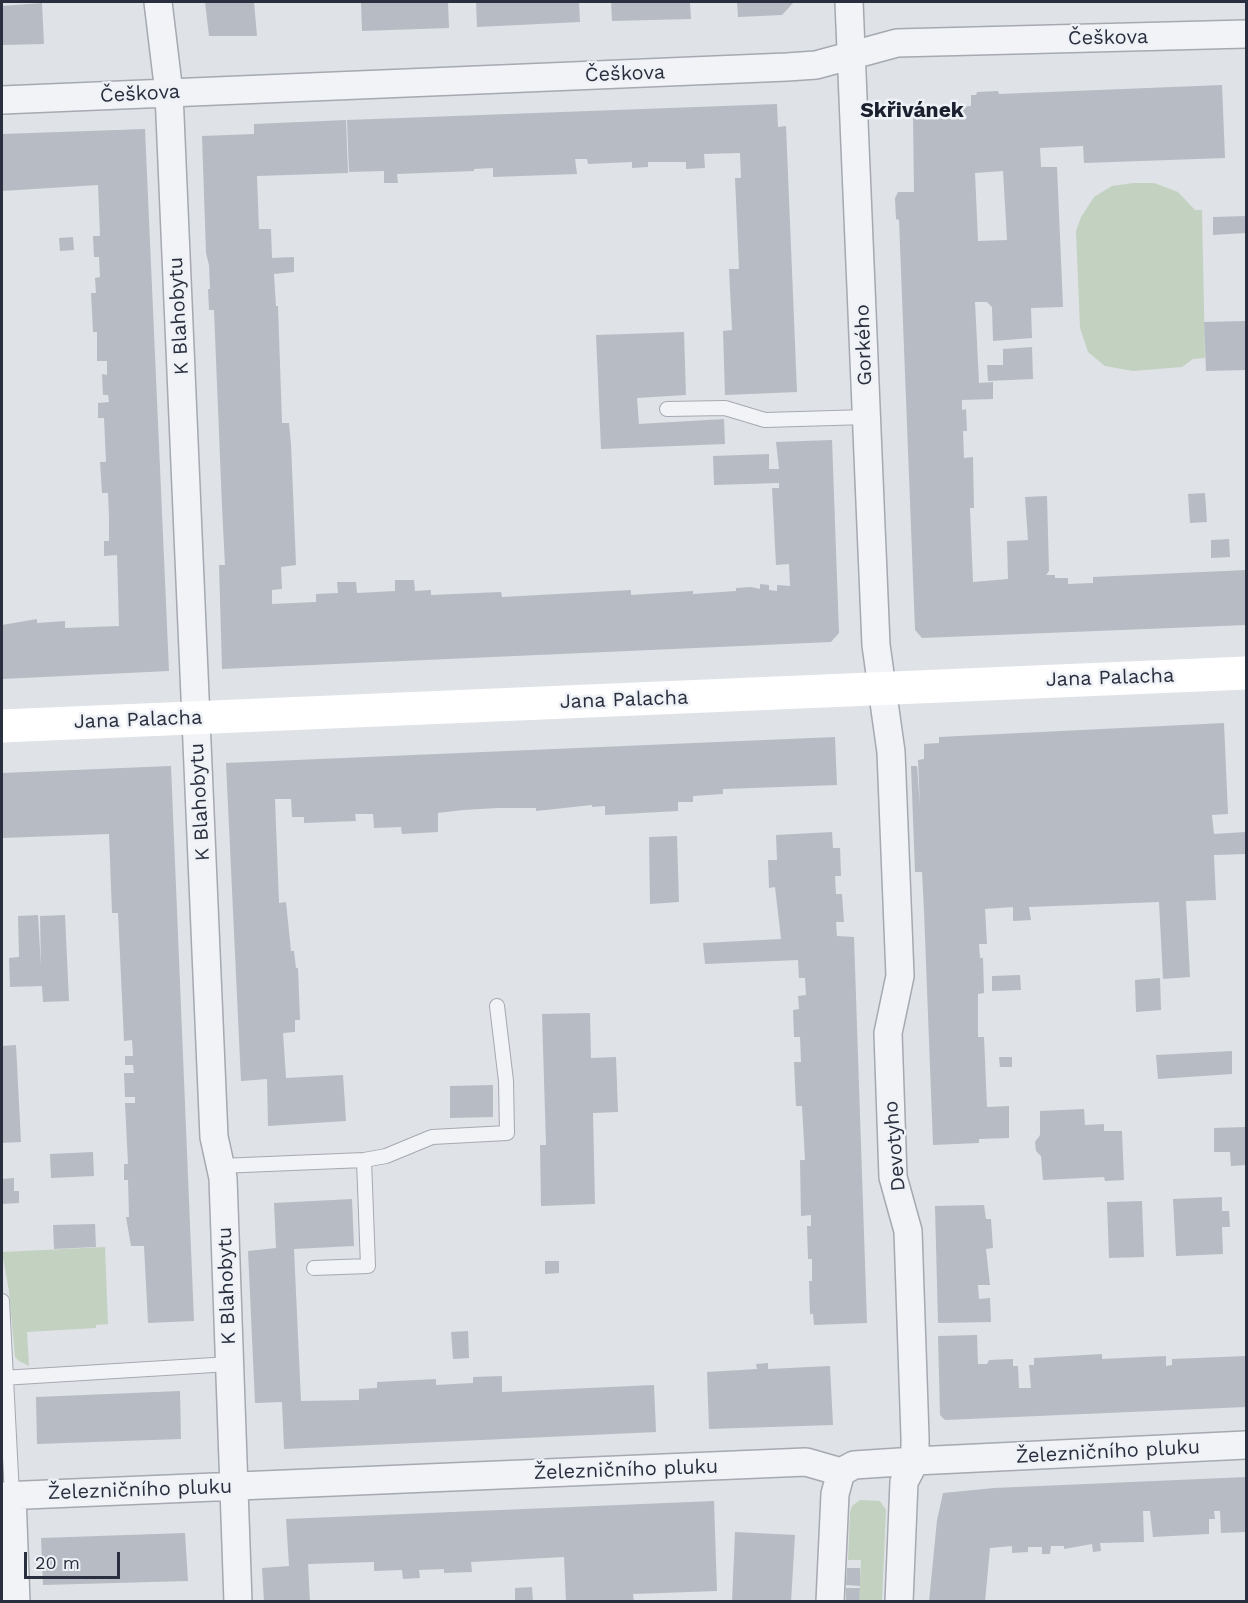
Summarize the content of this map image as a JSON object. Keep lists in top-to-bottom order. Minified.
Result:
{"streets":{"main road":["Jana Palacha"],"street":["Češkova","K Blahobytu","Gorkého","Devotyho","Železničního pluku"]},"crossings":[["Češkova","K Blahobytu"],["Češkova","Gorkého"],["K Blahobytu","Jana Palacha"],["K Blahobytu","Železničního pluku"],["Gorkého","Jana Palacha"],["Gorkého","Devotyho"],["Jana Palacha","Devotyho"],["Devotyho","Železničního pluku"]],"districts":["Skřivánek"],"scale_bar":"20 m"}
